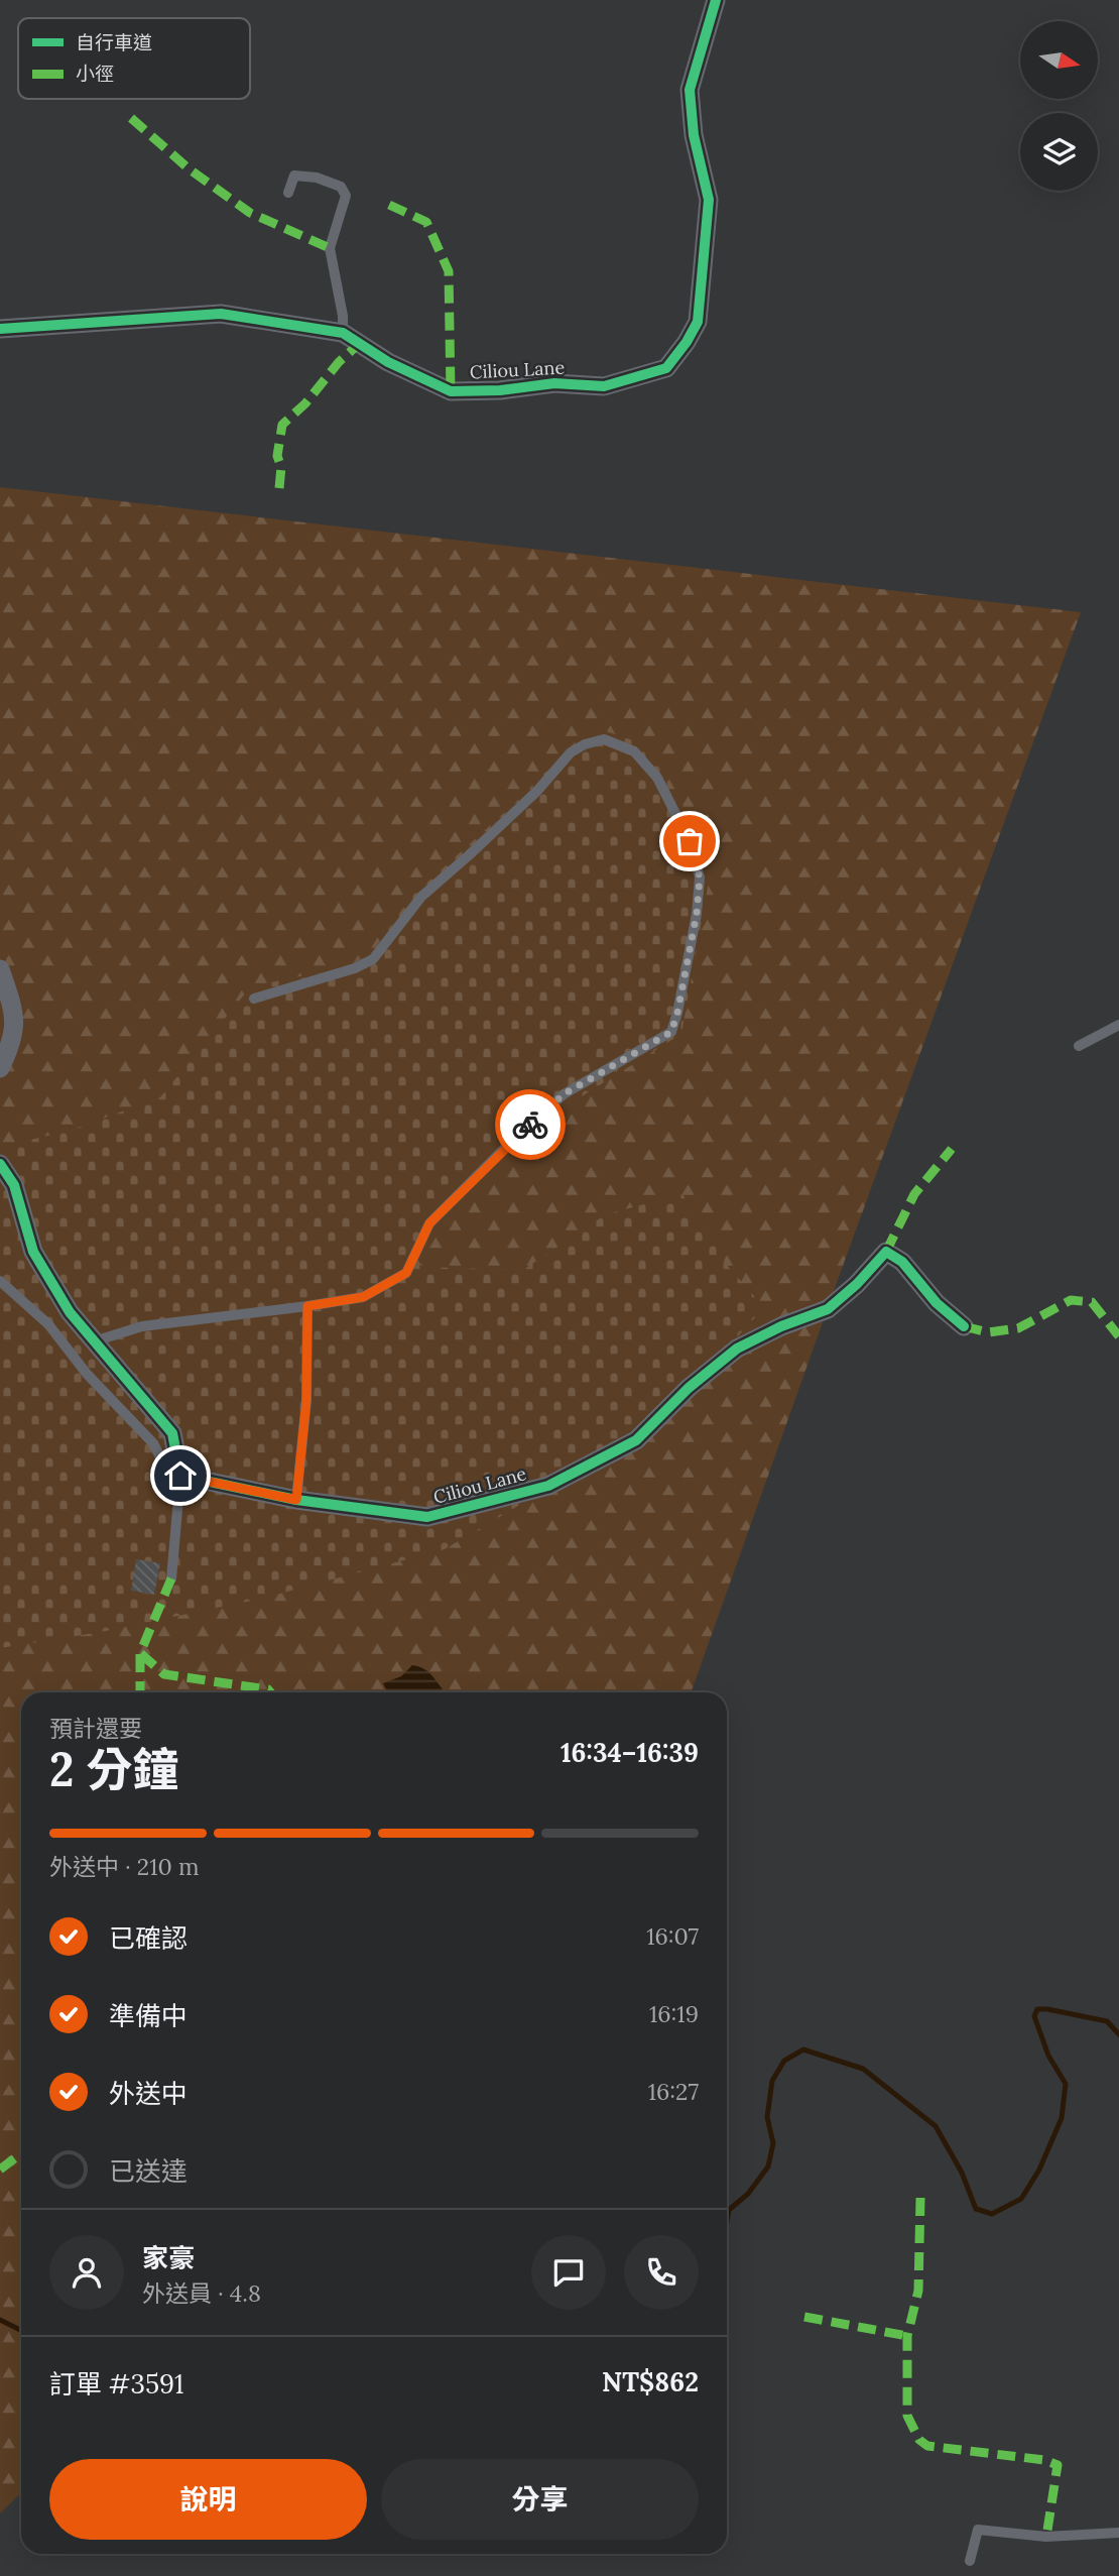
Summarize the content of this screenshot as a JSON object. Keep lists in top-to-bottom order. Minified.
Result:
{"streets":{"street":["Ciliou Lane"]},"legend":["自行車道","小徑"],"north":"right","page":{"heading":["2 分鐘","預計還要","16:34–16:39"],"panel":["家豪","外送員 · 4.8","訂單 #3591","NT$862"],"bar":"外送中 · 210 m","list":[["已確認","16:07"],["準備中","16:19"],["外送中","16:27"],"已送達"],"buttons":["說明","分享"]}}
